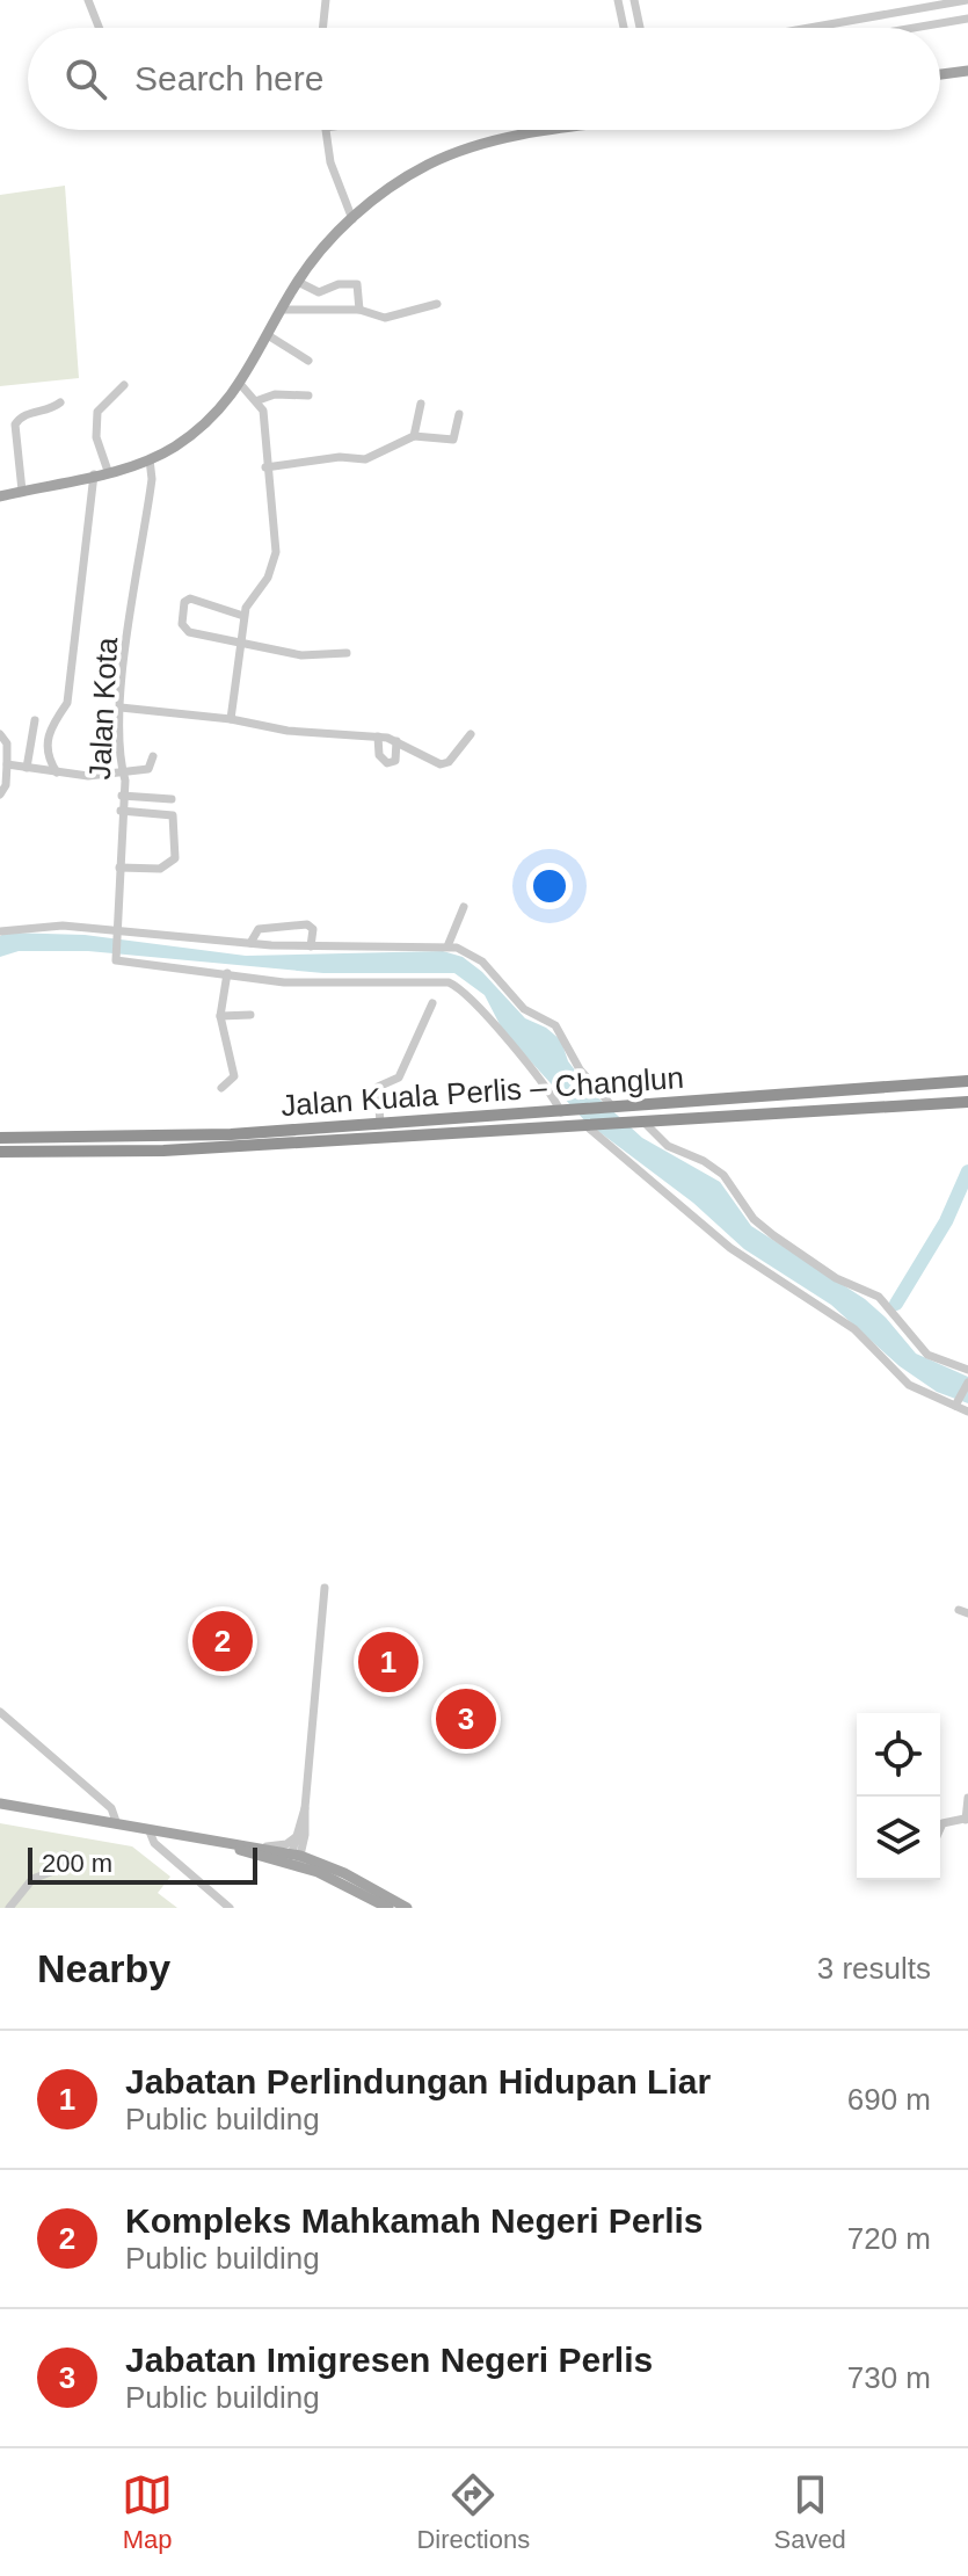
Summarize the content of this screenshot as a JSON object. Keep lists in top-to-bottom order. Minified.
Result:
{"streets":{"highway":["Jalan Kuala Perlis – Changlun"],"street":["Jalan Kota"]},"scale_bar":"200 m","page":{"search":"Search here","pins":["2","1","3"],"scale":"200 m","heading":["Nearby","3 results"],"list":[{"mark":"1","name":"Jabatan Perlindungan Hidupan Liar","note":"Public building","value":"690 m"},{"mark":"2","name":"Kompleks Mahkamah Negeri Perlis","note":"Public building","value":"720 m"},{"mark":"3","name":"Jabatan Imigresen Negeri Perlis","note":"Public building","value":"730 m"}],"nav":["Map","Directions","Saved"]}}
